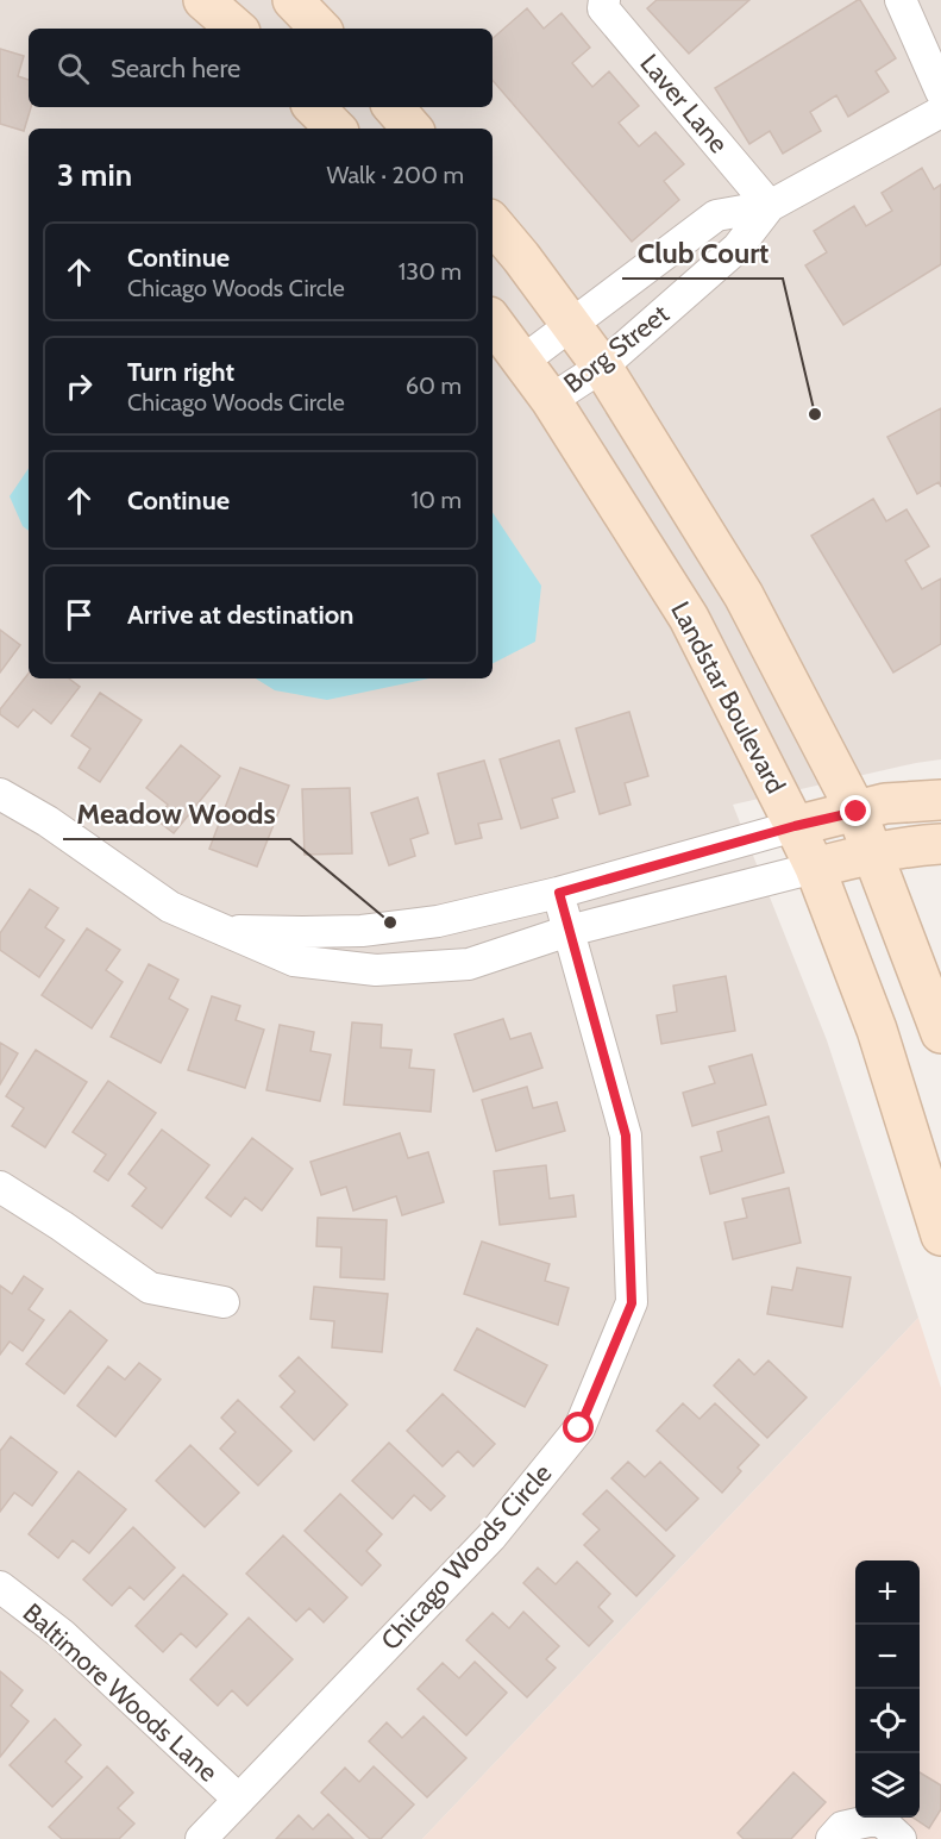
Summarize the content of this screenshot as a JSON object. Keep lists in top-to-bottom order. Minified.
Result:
{"streets":{"street":["Laver Lane","Borg Street","Landstar Boulevard","Chicago Woods Circle","Baltimore Woods Lane"]},"crossings":[["Laver Lane","Borg Street"],["Borg Street","Landstar Boulevard"],["Chicago Woods Circle","Baltimore Woods Lane"]],"places":["Club Court","Meadow Woods"],"page":{"search":"Search here","heading":["3 min","Walk · 200 m"],"list":[["Continue","Chicago Woods Circle","130 m"],["Turn right","Chicago Woods Circle","60 m"],["Continue","10 m"],"Arrive at destination"],"map_buttons":["+","−"]}}
